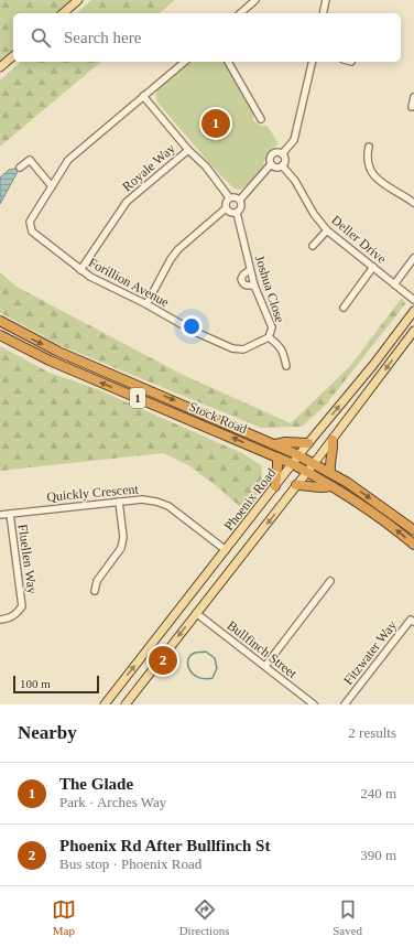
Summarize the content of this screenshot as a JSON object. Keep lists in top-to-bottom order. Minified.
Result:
{"streets":{"highway":["1","Stock Road"],"main road":["Phoenix Road"],"street":["Royale Way","Deller Drive","Forillion Avenue","Joshua Close","Quickly Crescent","Fluellen Way","Bullfinch Street","Fitzwater Way"]},"crossings":[["Royale Way","Forillion Avenue"],["Forillion Avenue","Joshua Close"],["Stock Road","Phoenix Road"],["Quickly Crescent","Phoenix Road"],["Quickly Crescent","Fluellen Way"]],"scale_bar":"100 m","page":{"search":"Search here","pins":["1","2"],"scale":"100 m","heading":["Nearby","2 results"],"list":[{"mark":"1","name":"The Glade","note":"Park · Arches Way","value":"240 m"},{"mark":"2","name":"Phoenix Rd After Bullfinch St","note":"Bus stop · Phoenix Road","value":"390 m"}],"nav":["Map","Directions","Saved"]}}
